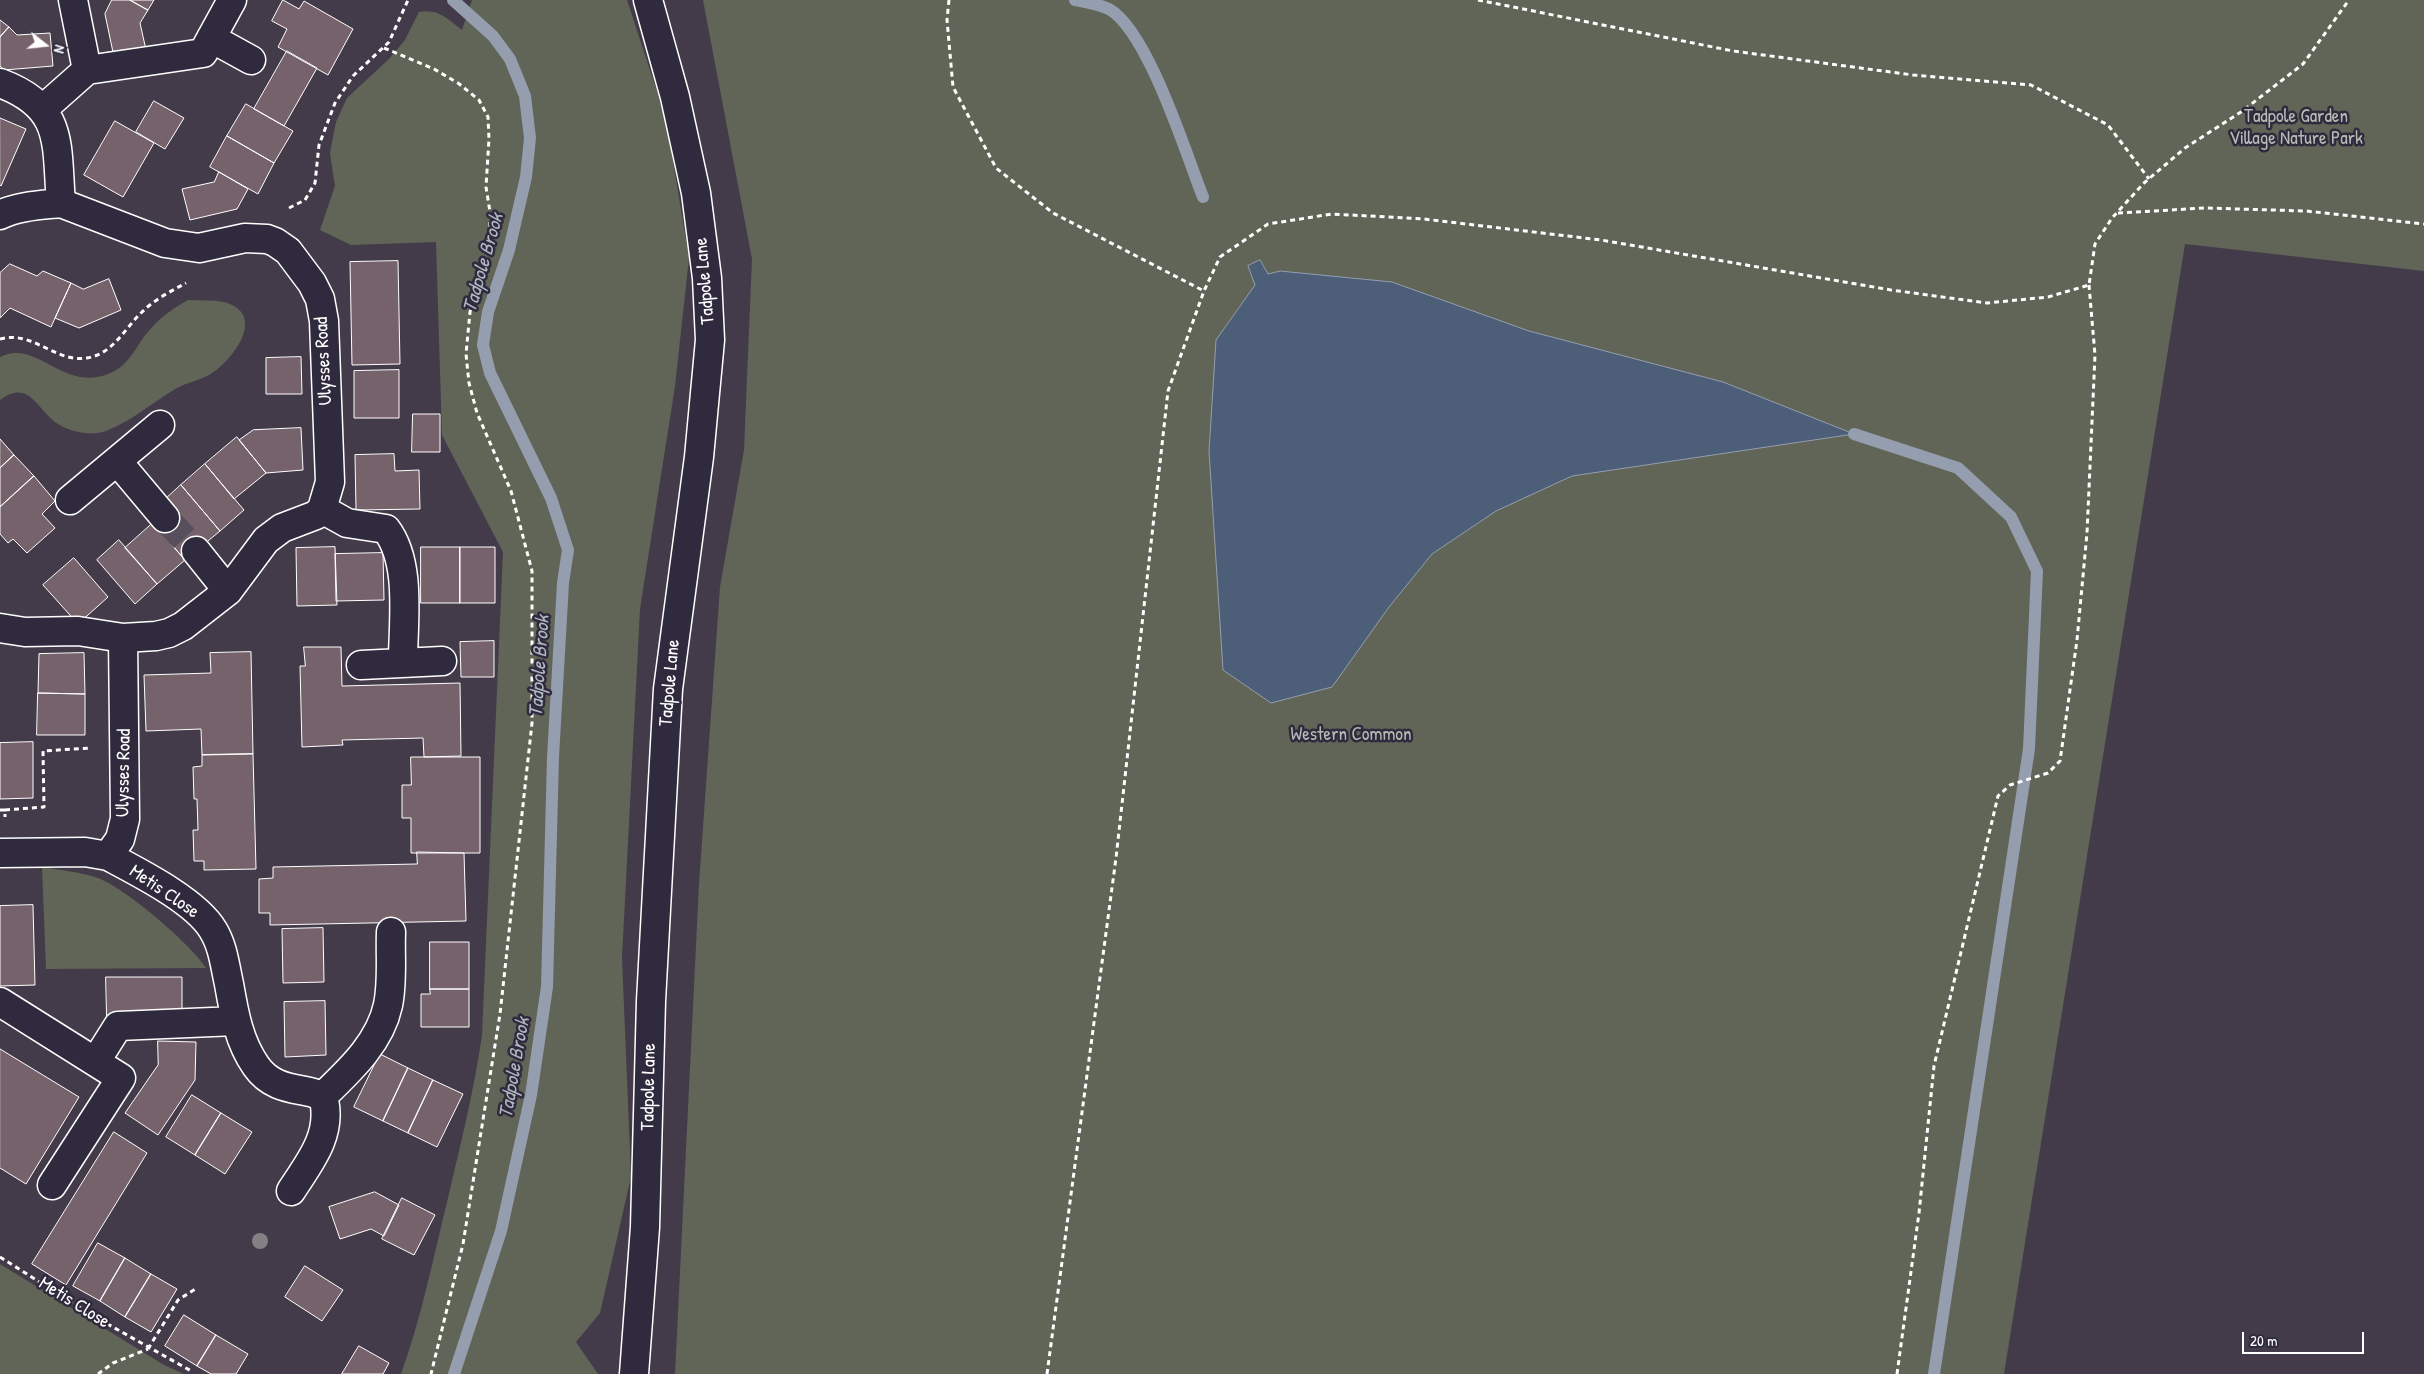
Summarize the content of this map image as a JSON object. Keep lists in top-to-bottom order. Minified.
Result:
{"streets":{"street":["Tadpole Lane","Ulysses Road","Metis Close"]},"crossings":[["Ulysses Road","Metis Close"]],"water":["Tadpole Brook"],"parks":["Tadpole Garden Village Nature Park","Western Common"],"scale_bar":"20 m","north":"right"}
